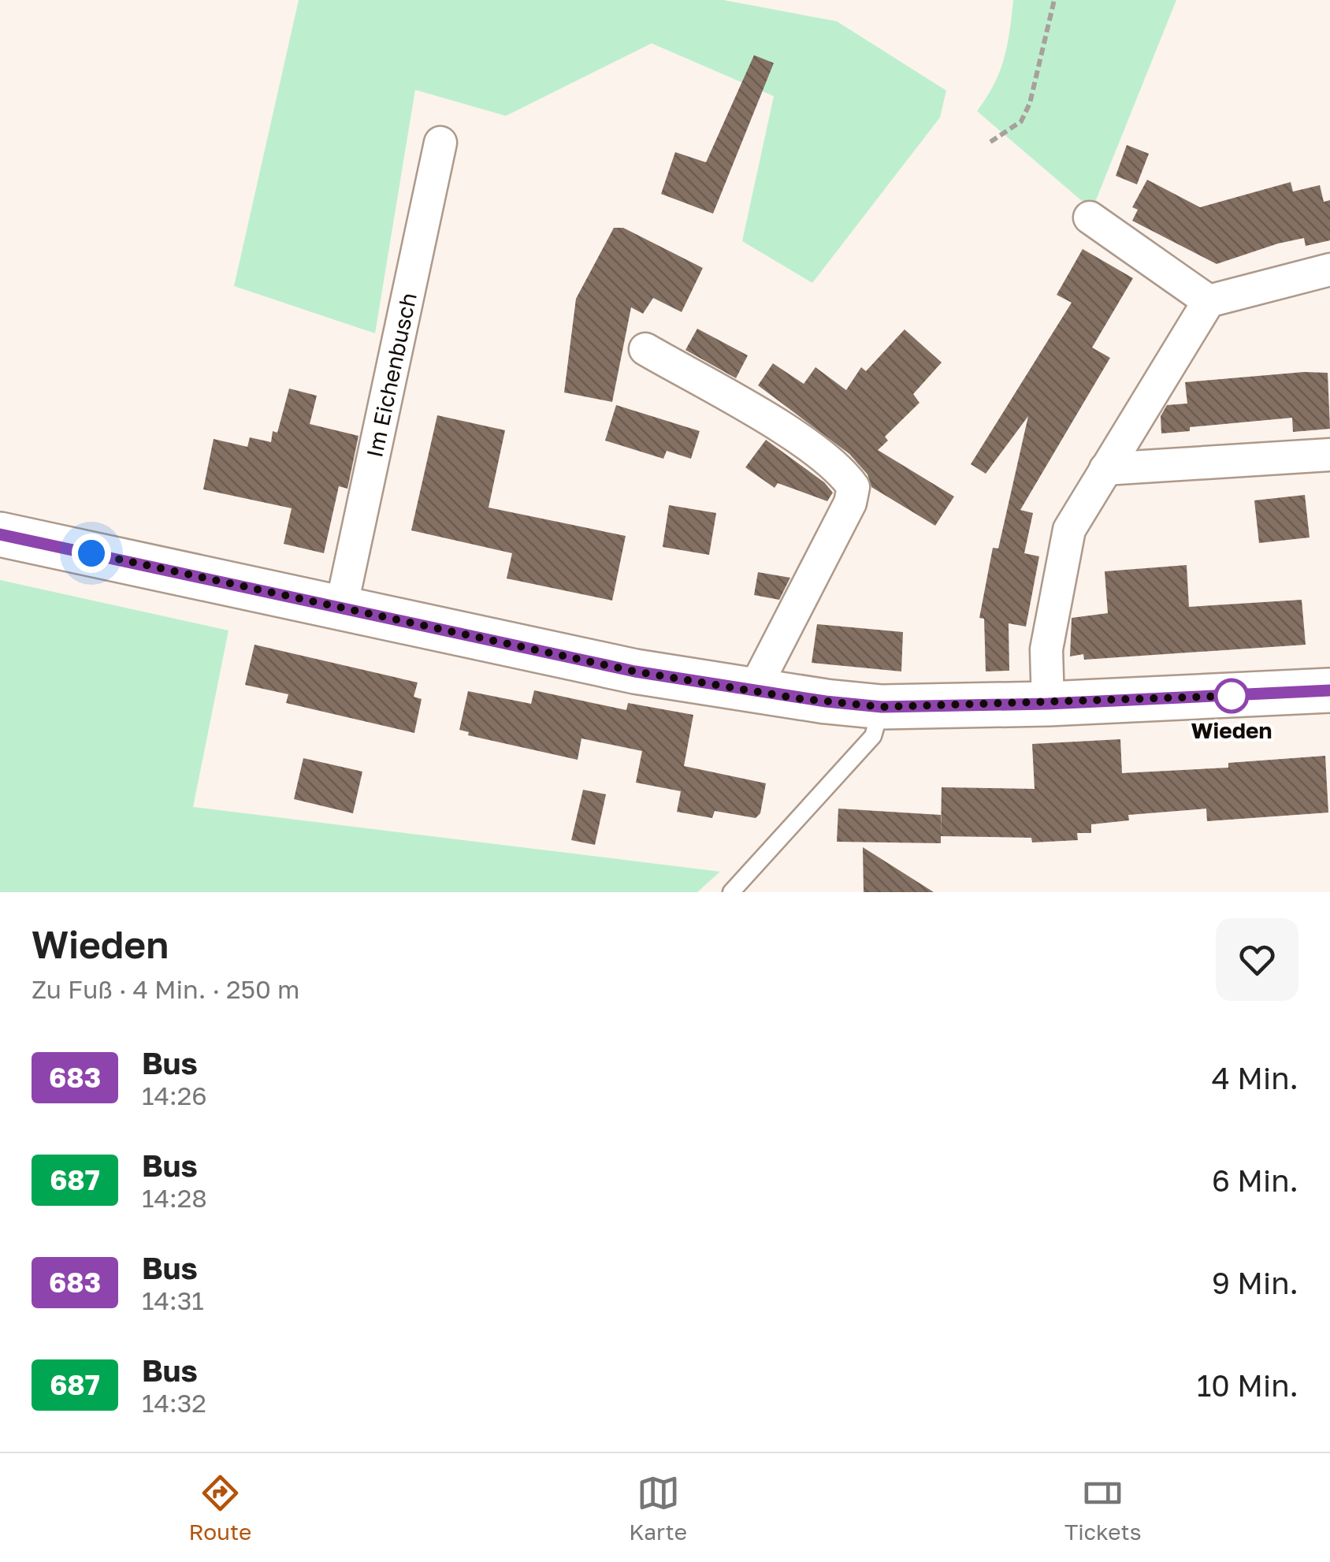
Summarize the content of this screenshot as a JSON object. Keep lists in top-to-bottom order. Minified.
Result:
{"streets":{"street":["Im Eichenbusch"]},"places":["Wieden"],"lines":["bus line 683"],"page":{"heading":["Wieden","Zu Fuß · 4 Min. · 250 m"],"list":[{"mark":"683","name":"Bus","note":"14:26","value":"4 Min."},{"mark":"687","name":"Bus","note":"14:28","value":"6 Min."},{"mark":"683","name":"Bus","note":"14:31","value":"9 Min."},{"mark":"687","name":"Bus","note":"14:32","value":"10 Min."}],"tabs":["Route","Karte","Tickets"]}}
